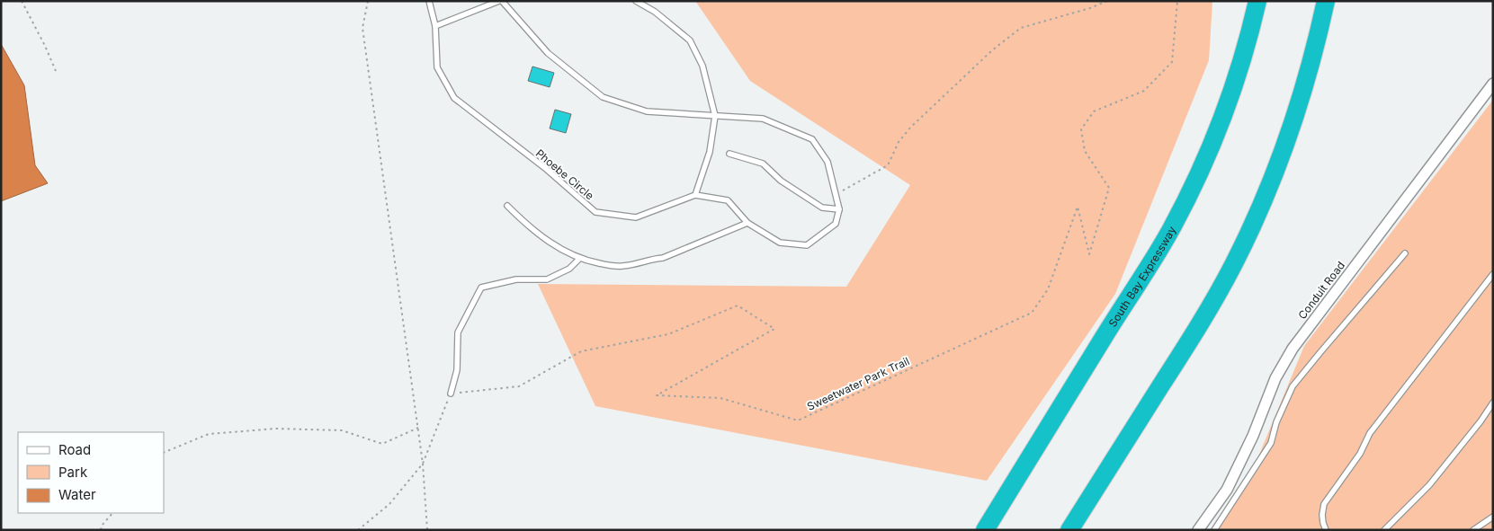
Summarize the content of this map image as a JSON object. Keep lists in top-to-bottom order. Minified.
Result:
{"streets":{"highway":["South Bay Expressway"],"street":["Conduit Road"],"lane":["Phoebe Circle"],"path":["Sweetwater Park Trail"]},"legend":["Road","Park","Water"]}
